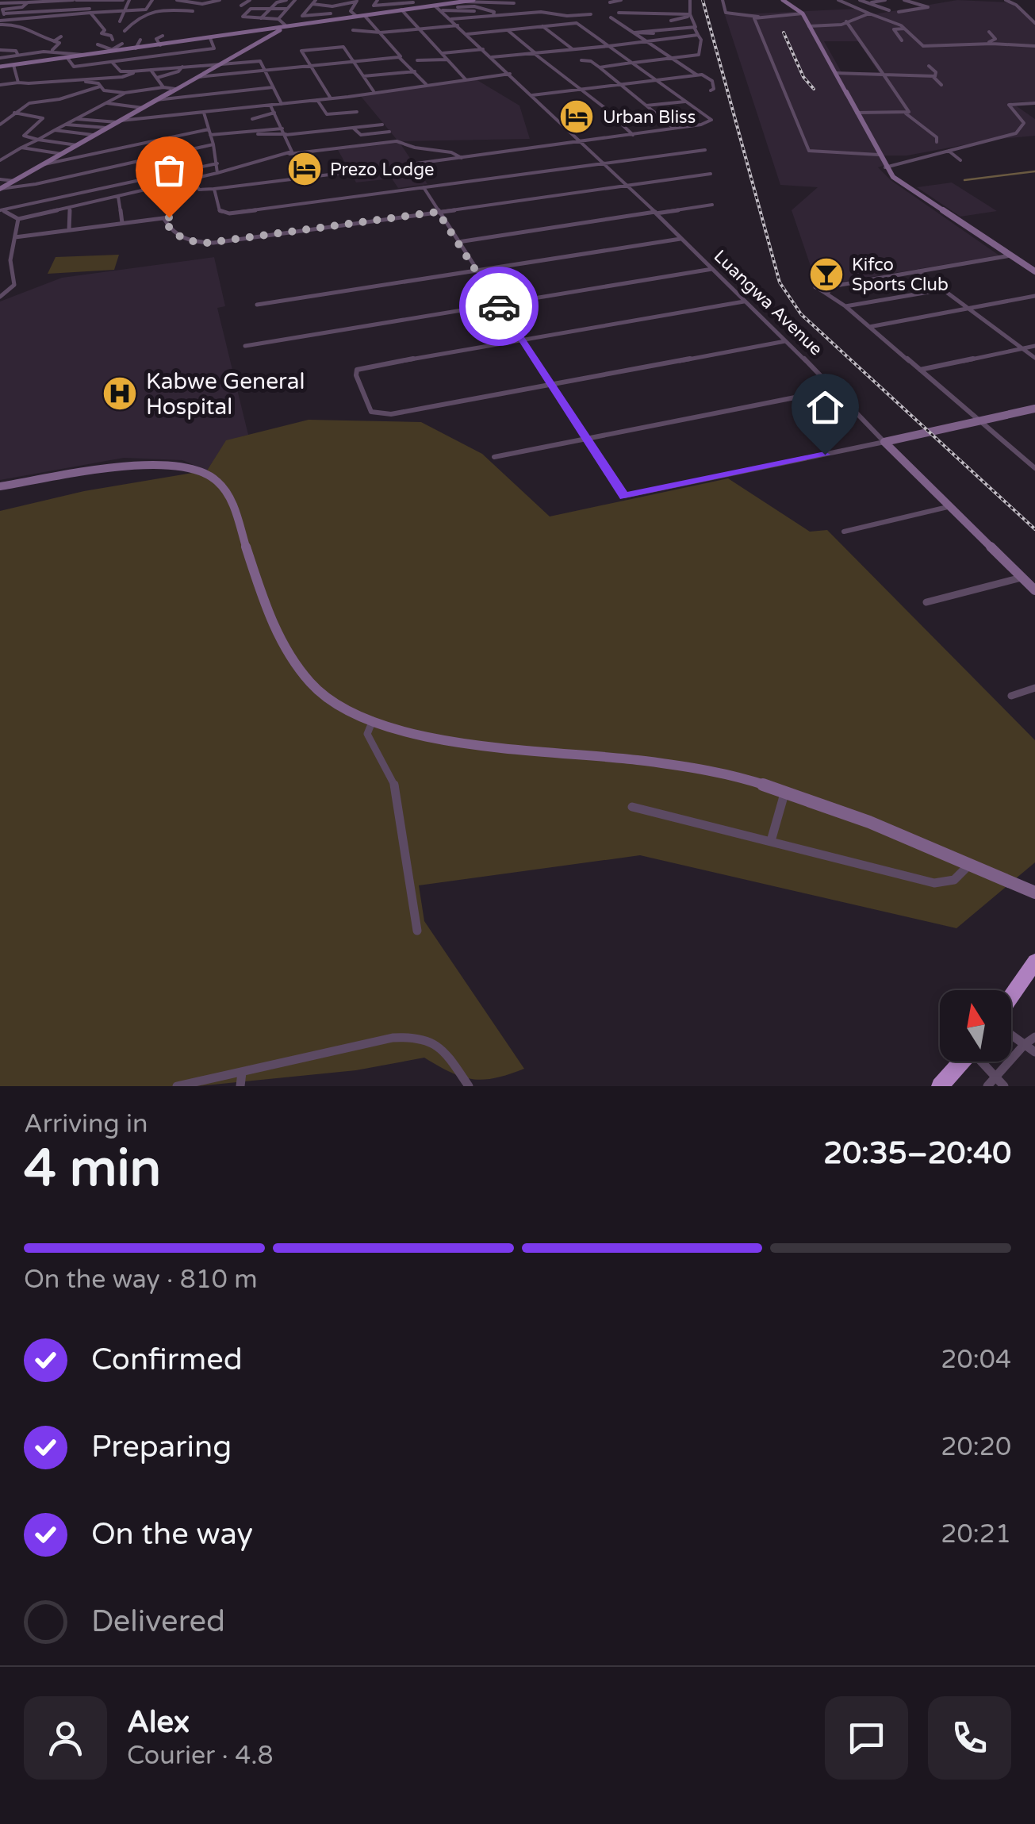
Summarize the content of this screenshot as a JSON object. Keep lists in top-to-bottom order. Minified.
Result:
{"streets":{"street":["Luangwa Avenue"]},"places":{"hotel":["Urban Bliss","Prezo Lodge"],"bar":["Kifco Sports Club"],"hospital":["Kabwe General Hospital"]},"north":"top","page":{"heading":["4 min","Arriving in","20:35–20:40"],"panel":["Alex","Courier · 4.8"],"bar":"On the way · 810 m","list":[["Confirmed","20:04"],["Preparing","20:20"],["On the way","20:21"],"Delivered"]}}
